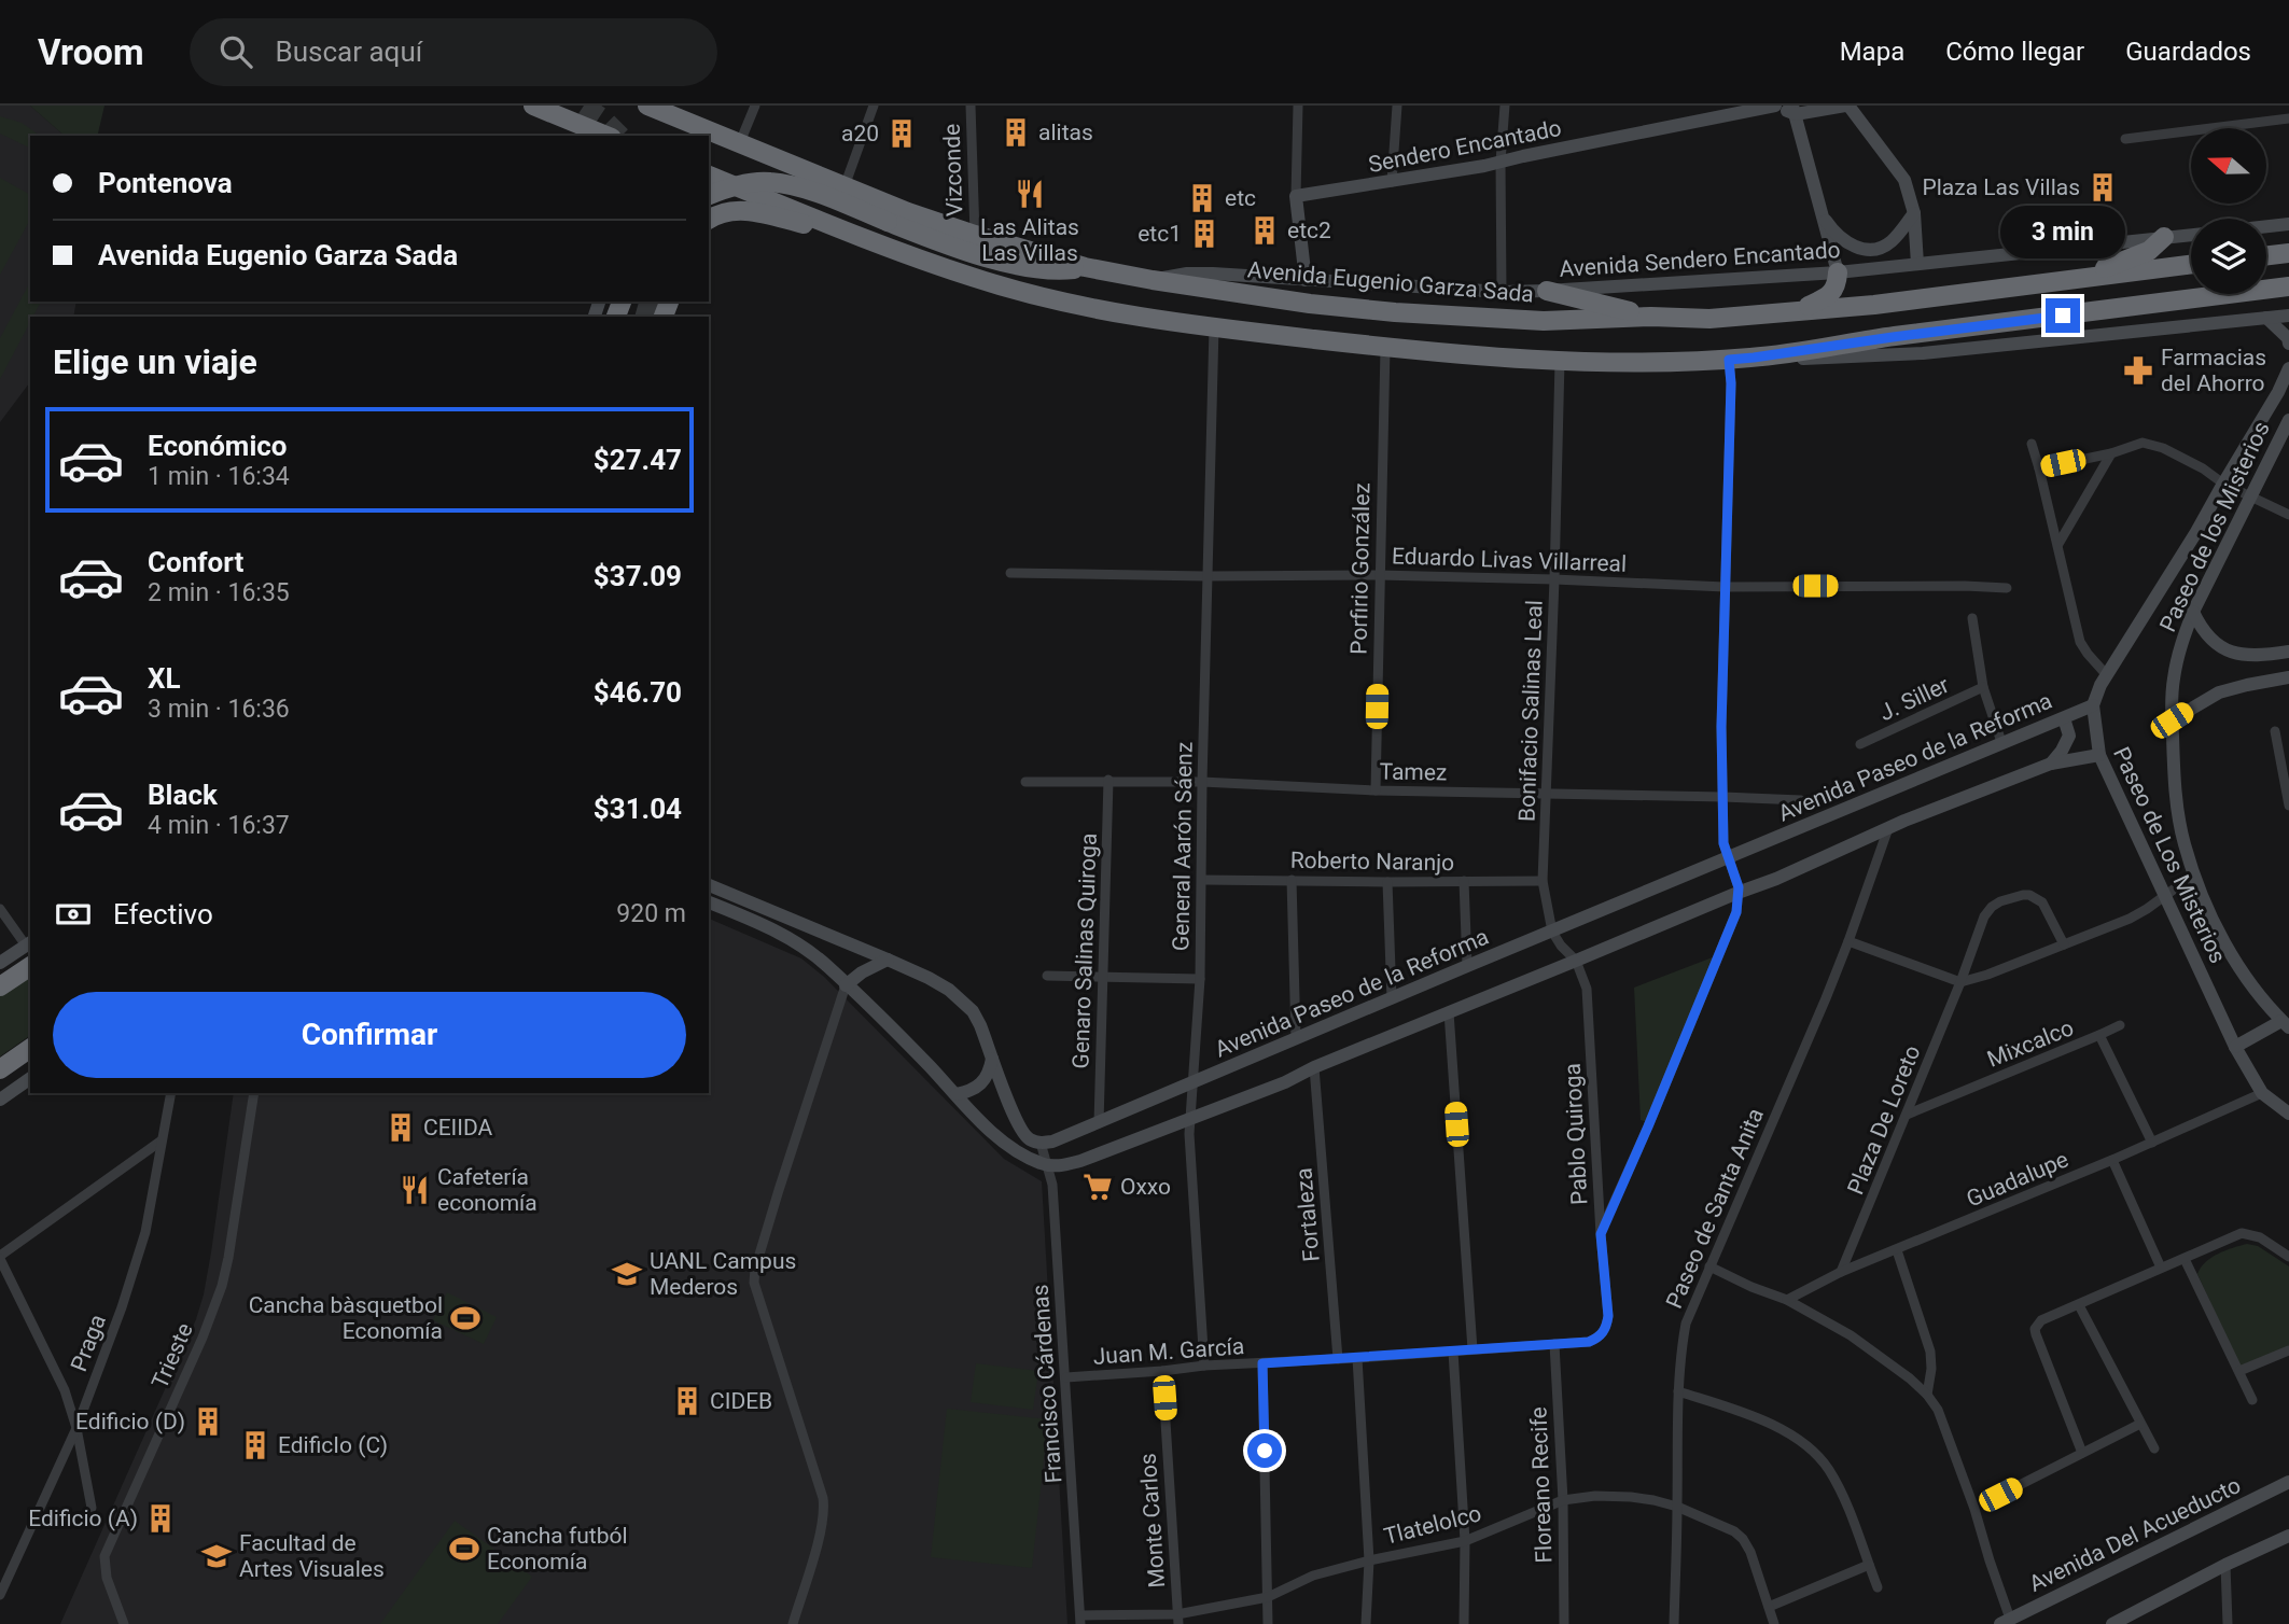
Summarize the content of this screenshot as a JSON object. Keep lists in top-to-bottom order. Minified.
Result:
{"streets":{"highway":["Avenida Eugenio Garza Sada"],"street":["Sendero Encantado","Vizconde","Avenida Sendero Encantado","Paseo de los Misterios","Eduardo Livas Villarreal","Porfirio González","J. Siller","Bonifacio Salinas Leal","Avenida Paseo de la Reforma","Tamez","General Aarón Sáenz","Paseo de Los Misterios","Roberto Naranjo","Genaro Salinas Quiroga","Mixcalco","Plaza De Loreto","Pablo Quiroga","Guadalupe","Paseo de Santa Anita","Fortaleza","Praga","Juan M. García","Trieste","Francisco Cárdenas","Floreano Recife","Monte Carlos","Tlatelolco","Avenida Del Acueducto"]},"crossings":[["Vizconde","Avenida Eugenio Garza Sada"],["Avenida Sendero Encantado","Avenida Eugenio Garza Sada"],["Eduardo Livas Villarreal","Porfirio González"],["Eduardo Livas Villarreal","Bonifacio Salinas Leal"],["Eduardo Livas Villarreal","General Aarón Sáenz"],["Porfirio González","Tamez"],["Bonifacio Salinas Leal","Avenida Paseo de la Reforma"],["Bonifacio Salinas Leal","Tamez"],["Bonifacio Salinas Leal","Roberto Naranjo"],["Bonifacio Salinas Leal","Pablo Quiroga"],["Avenida Paseo de la Reforma","General Aarón Sáenz"],["Avenida Paseo de la Reforma","Paseo de Los Misterios"],["Avenida Paseo de la Reforma","Genaro Salinas Quiroga"],["Avenida Paseo de la Reforma","Francisco Cárdenas"],["Tamez","General Aarón Sáenz"],["Tamez","Genaro Salinas Quiroga"],["General Aarón Sáenz","Roberto Naranjo"],["General Aarón Sáenz","Juan M. García"],["Paseo de Los Misterios","Guadalupe"],["Mixcalco","Plaza De Loreto"],["Mixcalco","Guadalupe"],["Plaza De Loreto","Guadalupe"],["Pablo Quiroga","Juan M. García"],["Paseo de Santa Anita","Tlatelolco"],["Fortaleza","Juan M. García"],["Juan M. García","Francisco Cárdenas"],["Juan M. García","Floreano Recife"],["Juan M. García","Monte Carlos"],["Francisco Cárdenas","Tlatelolco"],["Floreano Recife","Tlatelolco"],["Monte Carlos","Tlatelolco"]],"places":{"building":["alitas","a20","Plaza Las Villas","etc","etc2","etc1","CEIIDA","CIDEB","Edificio (D)","EdificIo (C)","Edificio (A)"],"restaurant":["Las Alitas Las Villas","Cafetería economía"],"pharmacy":["Farmacias del Ahorro"],"supermarket":["Oxxo"],"school or university":["UANL Campus Mederos","Facultad de Artes Visuales"],"sports":["Cancha bàsquetbol Economía","Cancha futból Economía"]},"north":"left","page":{"header":"Vroom","search":"Buscar aquí","nav":["Mapa","Cómo llegar","Guardados"],"banner":["Pontenova","Avenida Eugenio Garza Sada"],"bubble":"3 min","heading":"Elige un viaje","list":[{"name":"Económico","note":"1 min · 16:34","value":"$27.47"},{"name":"Confort","note":"2 min · 16:35","value":"$37.09"},{"name":"XL","note":"3 min · 16:36","value":"$46.70"},{"name":"Black","note":"4 min · 16:37","value":"$31.04"}],"pay":["Efectivo","920 m"],"buttons":"Confirmar"}}
